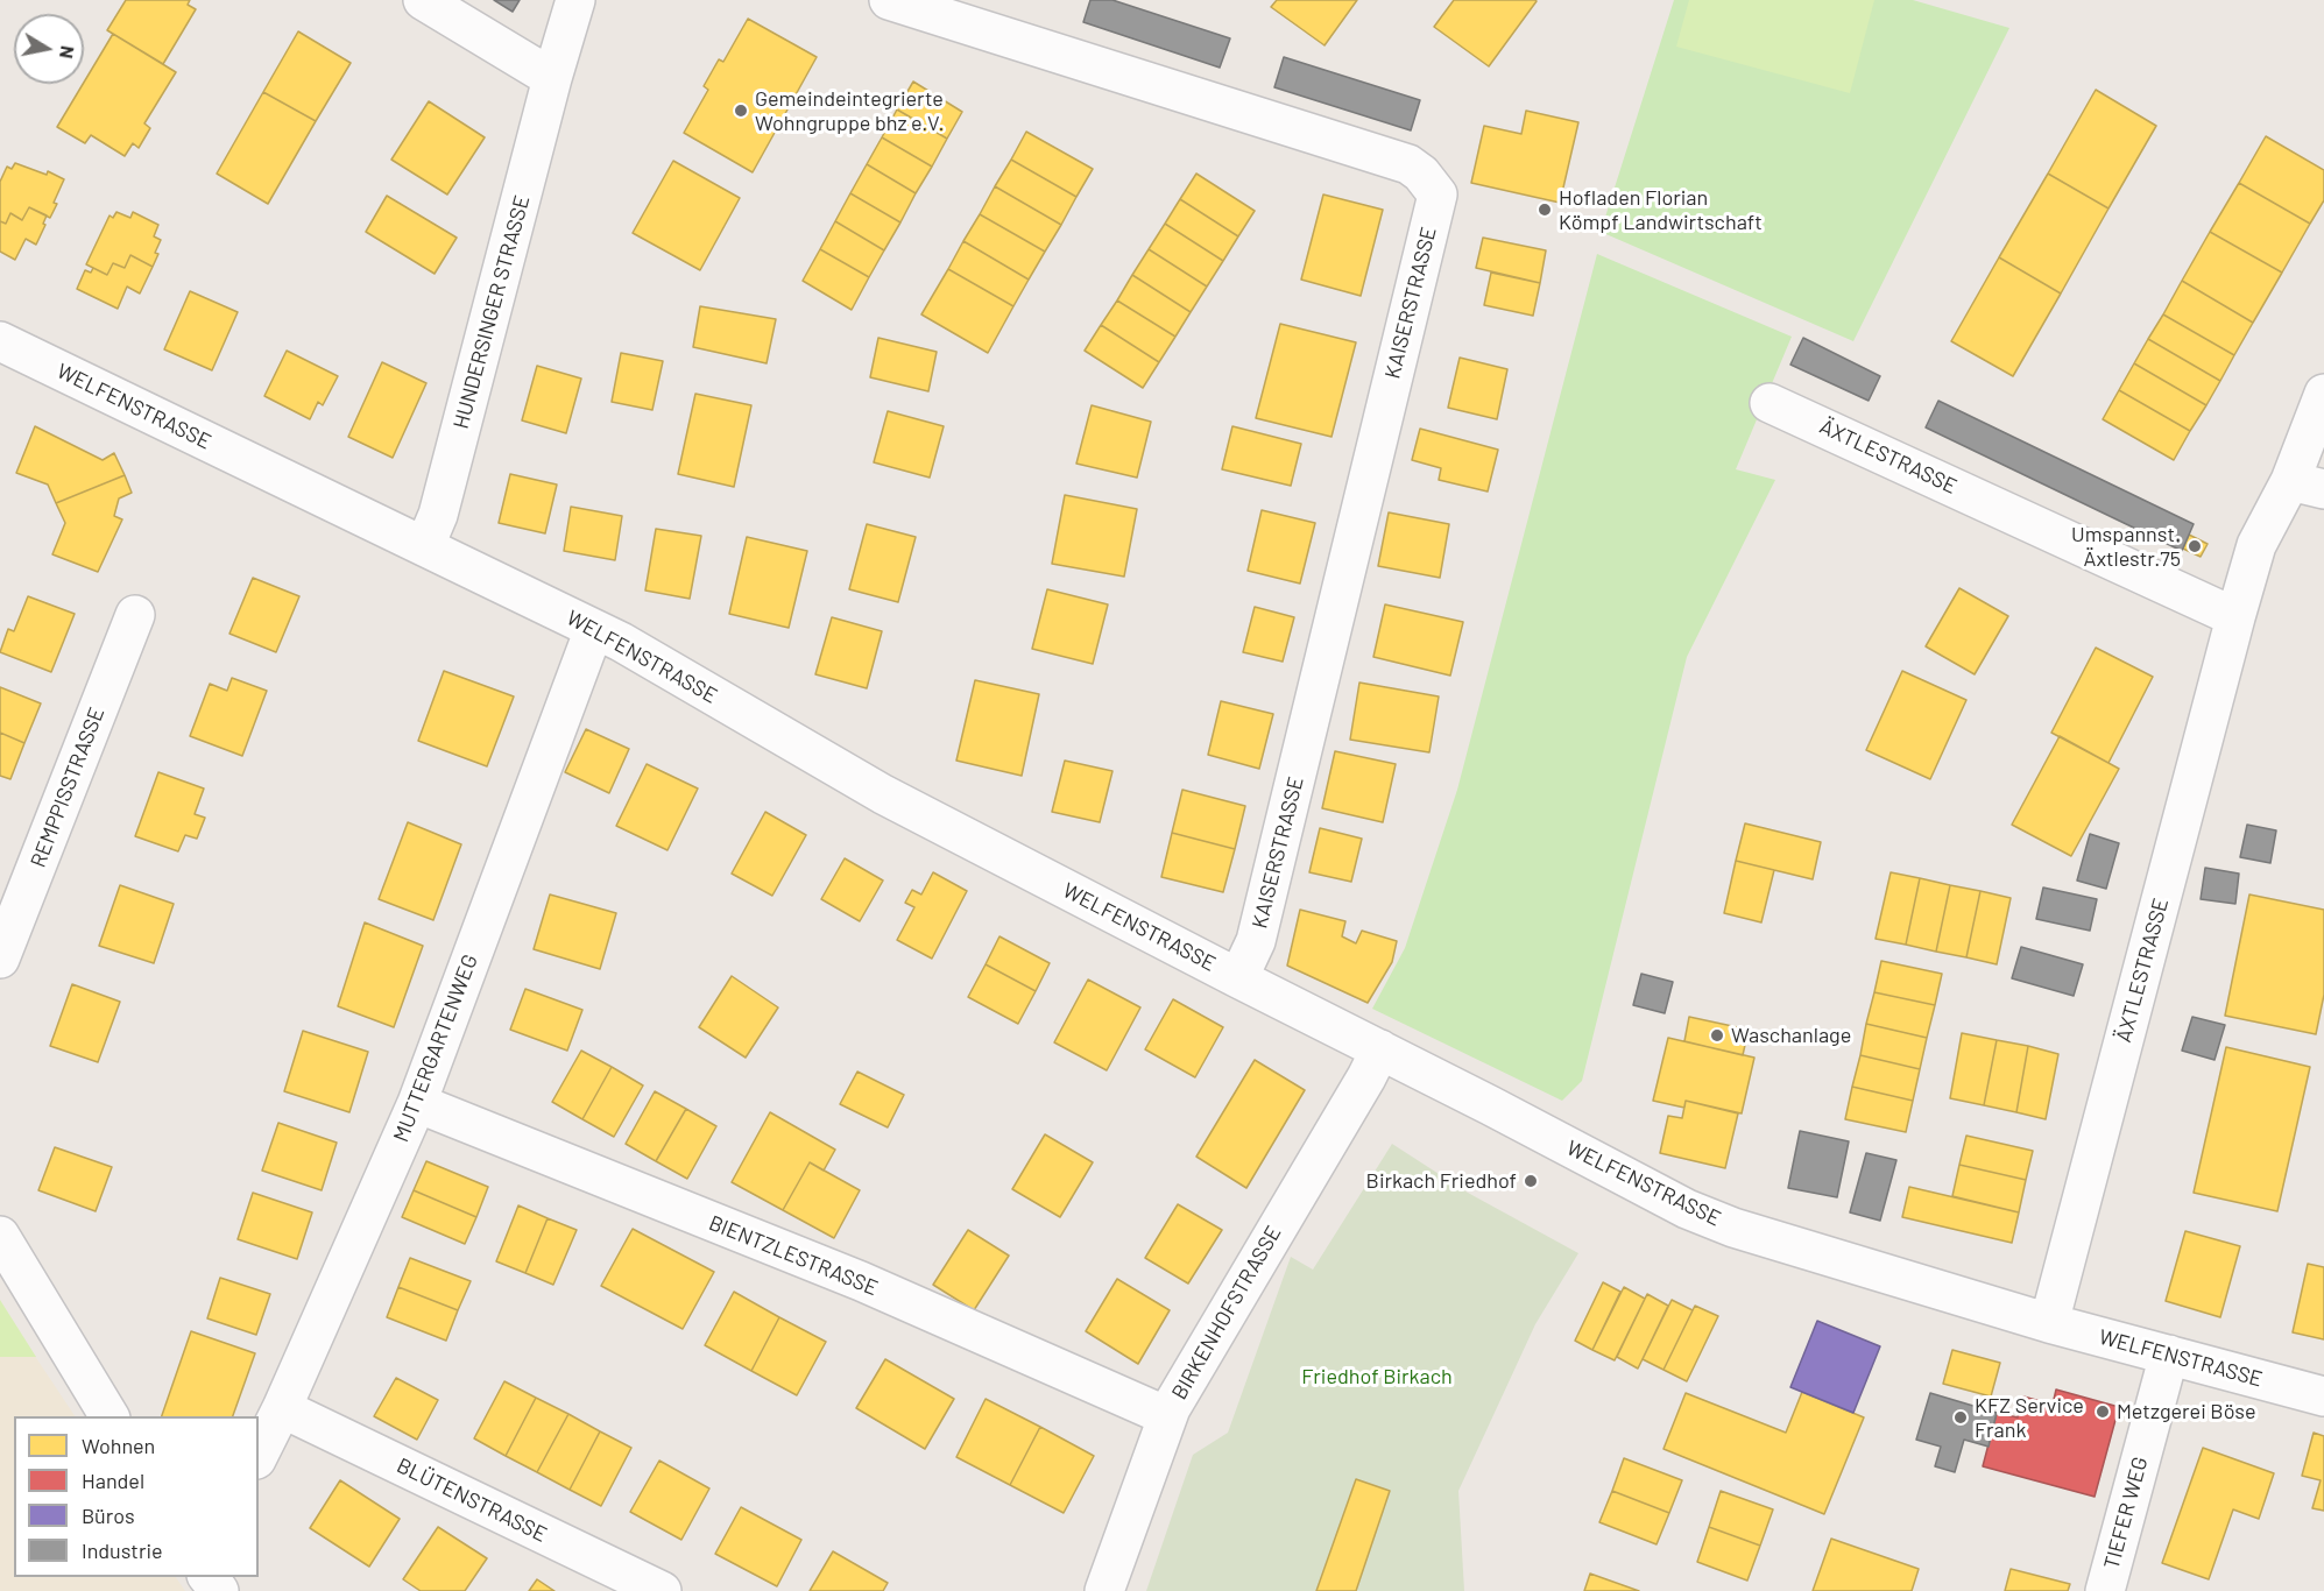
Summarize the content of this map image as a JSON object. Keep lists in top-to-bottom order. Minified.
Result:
{"streets":{"street":["KAISERSTRASSE","HUNDERSINGER STRASSE","WELFENSTRASSE","ÄXTLESTRASSE","REMPPISSTRASSE","MUTTERGARTENWEG","BIENTZLESTRASSE","BIRKENHOFSTRASSE","BLÜTENSTRASSE","TIEFER WEG"]},"crossings":[["KAISERSTRASSE","WELFENSTRASSE"],["HUNDERSINGER STRASSE","WELFENSTRASSE"],["WELFENSTRASSE","ÄXTLESTRASSE"],["WELFENSTRASSE","MUTTERGARTENWEG"],["WELFENSTRASSE","BIRKENHOFSTRASSE"],["WELFENSTRASSE","TIEFER WEG"],["MUTTERGARTENWEG","BIENTZLESTRASSE"],["MUTTERGARTENWEG","BLÜTENSTRASSE"],["BIENTZLESTRASSE","BIRKENHOFSTRASSE"]],"parks":["Friedhof Birkach"],"places":["Gemeindeintegrierte Wohngruppe bhz e.V.","Hofladen Florian Kömpf Landwirtschaft","Umspannst. Äxtlestr.75","Waschanlage","Birkach Friedhof","Metzgerei Böse","KFZ Service Frank"],"legend":["Wohnen","Handel","Büros","Industrie"],"north":"right"}
